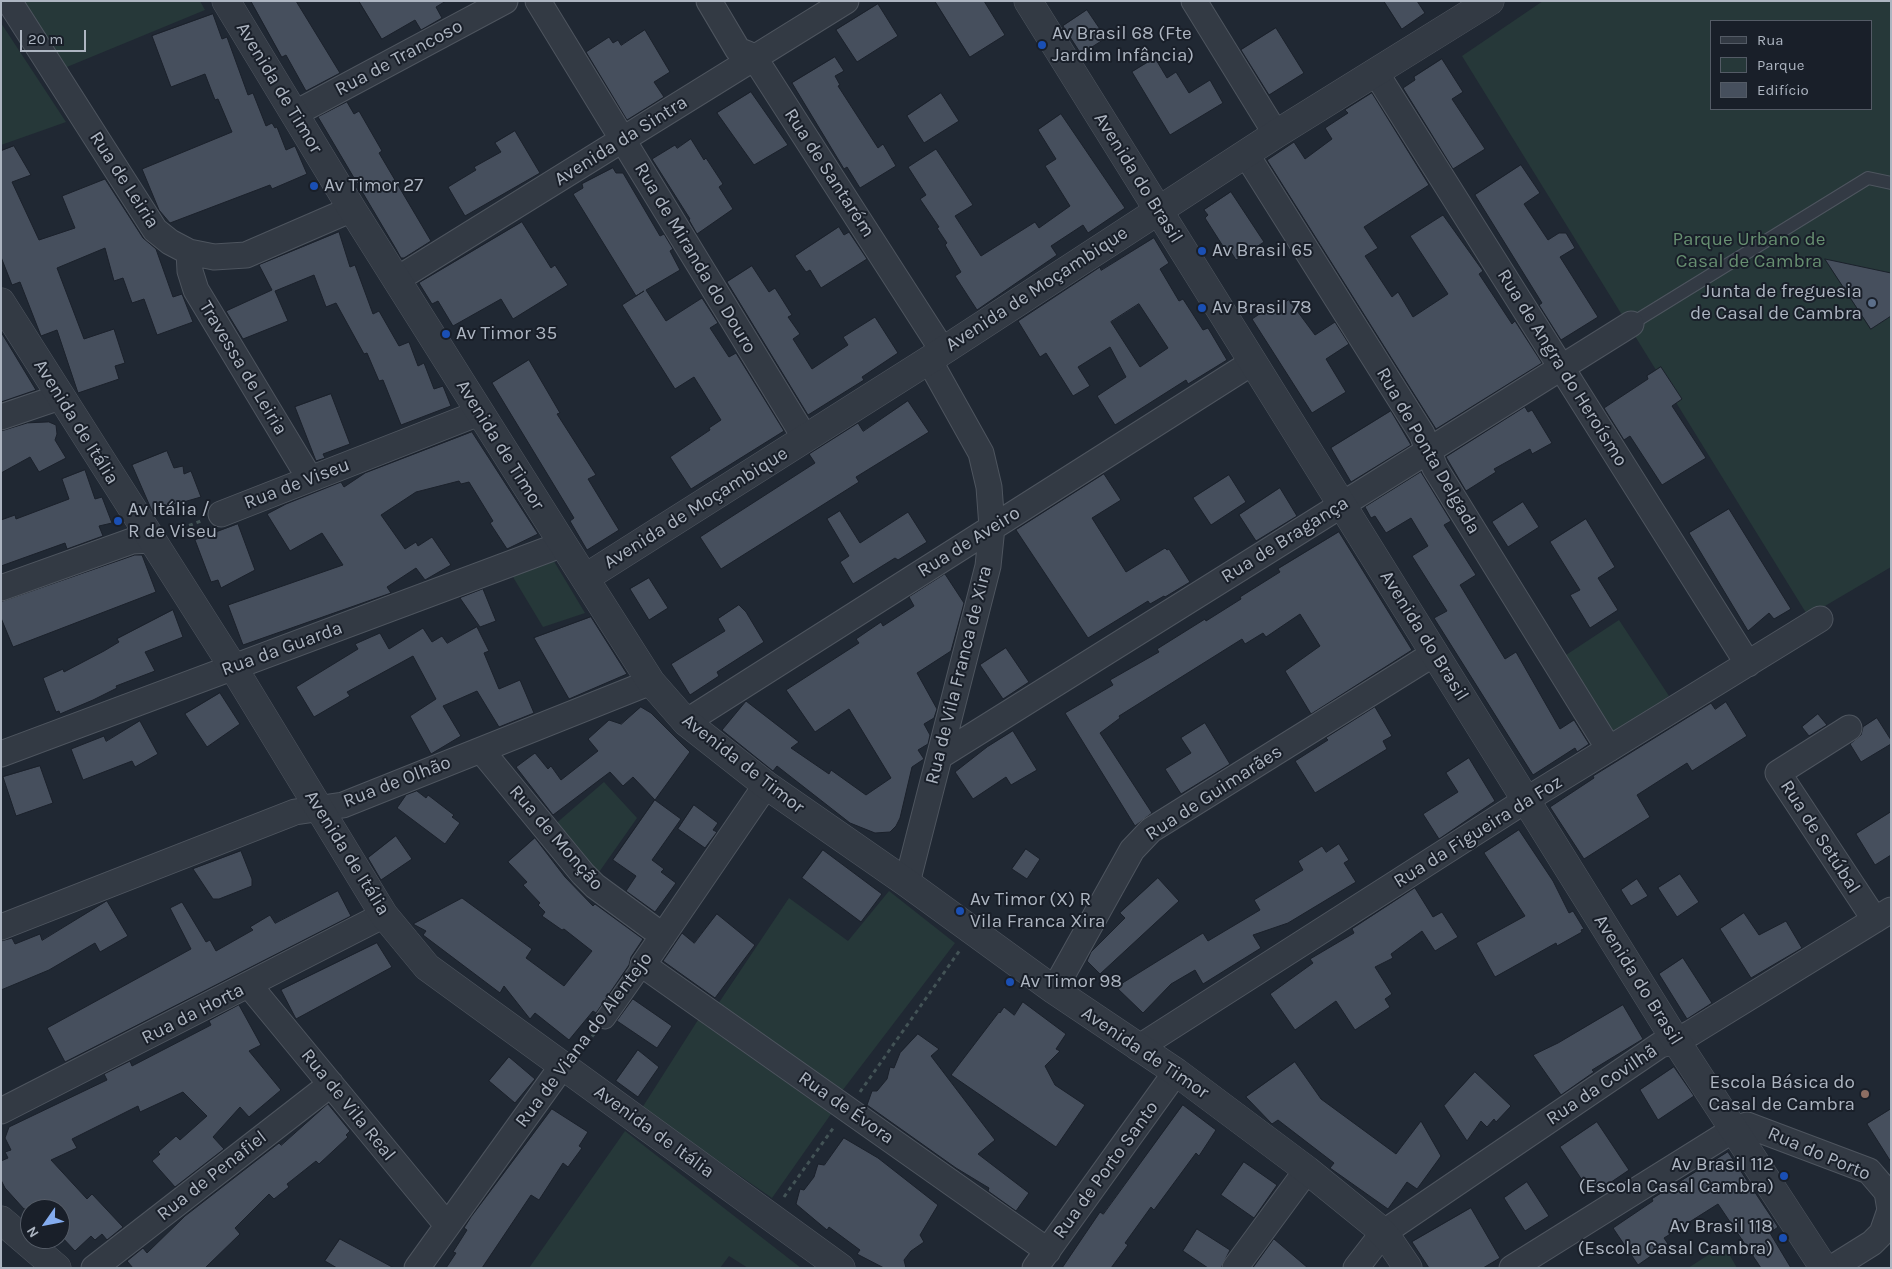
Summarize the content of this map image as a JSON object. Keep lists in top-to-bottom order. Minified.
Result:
{"streets":{"street":["Rua de Trancoso","Avenida de Timor","Avenida da Sintra","Rua de Santarém","Avenida do Brasil","Rua de Leiria","Rua de Miranda do Douro","Avenida de Moçambique","Travessa de Leiria","Rua de Angra do Heroísmo","Avenida de Itália","Rua de Ponta Delgada","Rua de Viseu","Rua de Bragança","Rua de Aveiro","Rua da Guarda","Rua de Vila Franca de Xira","Rua de Olhão","Rua de Guimarães","Rua da Figueira da Foz","Rua de Setúbal","Rua de Monção","Rua da Horta","Rua de Viana do Alentejo","Rua da Covilhã","Rua de Vila Real","Rua de Évora","Rua do Porto","Rua de Porto Santo","Rua de Penafiel"]},"crossings":[["Rua de Trancoso","Avenida de Timor"],["Avenida de Timor","Avenida da Sintra"],["Avenida de Timor","Rua de Leiria"],["Avenida de Timor","Avenida de Moçambique"],["Avenida de Timor","Rua de Viseu"],["Avenida de Timor","Rua de Aveiro"],["Avenida de Timor","Rua da Guarda"],["Avenida de Timor","Rua de Vila Franca de Xira"],["Avenida de Timor","Rua de Olhão"],["Avenida de Timor","Rua de Guimarães"],["Avenida de Timor","Rua da Figueira da Foz"],["Avenida de Timor","Rua de Viana do Alentejo"],["Avenida de Timor","Rua da Covilhã"],["Avenida de Timor","Rua de Porto Santo"],["Avenida da Sintra","Rua de Santarém"],["Avenida da Sintra","Rua de Miranda do Douro"],["Rua de Santarém","Avenida de Moçambique"],["Rua de Santarém","Rua de Vila Franca de Xira"],["Avenida do Brasil","Avenida de Moçambique"],["Avenida do Brasil","Rua de Bragança"],["Avenida do Brasil","Rua de Aveiro"],["Avenida do Brasil","Rua de Guimarães"],["Avenida do Brasil","Rua da Figueira da Foz"],["Avenida do Brasil","Rua da Covilhã"],["Avenida do Brasil","Rua do Porto"],["Rua de Leiria","Travessa de Leiria"],["Rua de Miranda do Douro","Avenida de Moçambique"],["Avenida de Moçambique","Rua de Angra do Heroísmo"],["Avenida de Moçambique","Rua de Ponta Delgada"],["Avenida de Moçambique","Rua de Vila Franca de Xira"],["Travessa de Leiria","Rua de Viseu"],["Rua de Angra do Heroísmo","Rua de Bragança"],["Rua de Angra do Heroísmo","Rua da Figueira da Foz"],["Avenida de Itália","Rua de Viseu"],["Avenida de Itália","Rua da Guarda"],["Avenida de Itália","Rua de Olhão"],["Avenida de Itália","Rua da Horta"],["Avenida de Itália","Rua de Viana do Alentejo"],["Rua de Ponta Delgada","Rua de Bragança"],["Rua de Ponta Delgada","Rua da Figueira da Foz"],["Rua de Bragança","Rua de Vila Franca de Xira"],["Rua de Aveiro","Rua de Vila Franca de Xira"],["Rua de Olhão","Rua de Monção"],["Rua de Setúbal","Rua da Covilhã"],["Rua de Monção","Rua de Viana do Alentejo"],["Rua da Horta","Rua de Vila Real"],["Rua de Viana do Alentejo","Rua de Vila Real"],["Rua de Viana do Alentejo","Rua de Évora"],["Rua de Vila Real","Rua de Penafiel"],["Rua de Évora","Rua de Porto Santo"]],"parks":["Parque Urbano de Casal de Cambra"],"places":["Av Brasil 68 (Fte Jardim Infância)","Av Timor 27","Av Brasil 65","Junta de freguesia de Casal de Cambra","Av Brasil 78","Av Timor 35","Av Itália / R de Viseu","Av Timor (X) R Vila Franca Xira","Av Timor 98","Escola Básica do Casal de Cambra","Av Brasil 112 (Escola Casal Cambra)","Av Brasil 118 (Escola Casal Cambra)"],"legend":["Rua","Parque","Edifício"],"scale_bar":"20 m","north":"bottom left"}
